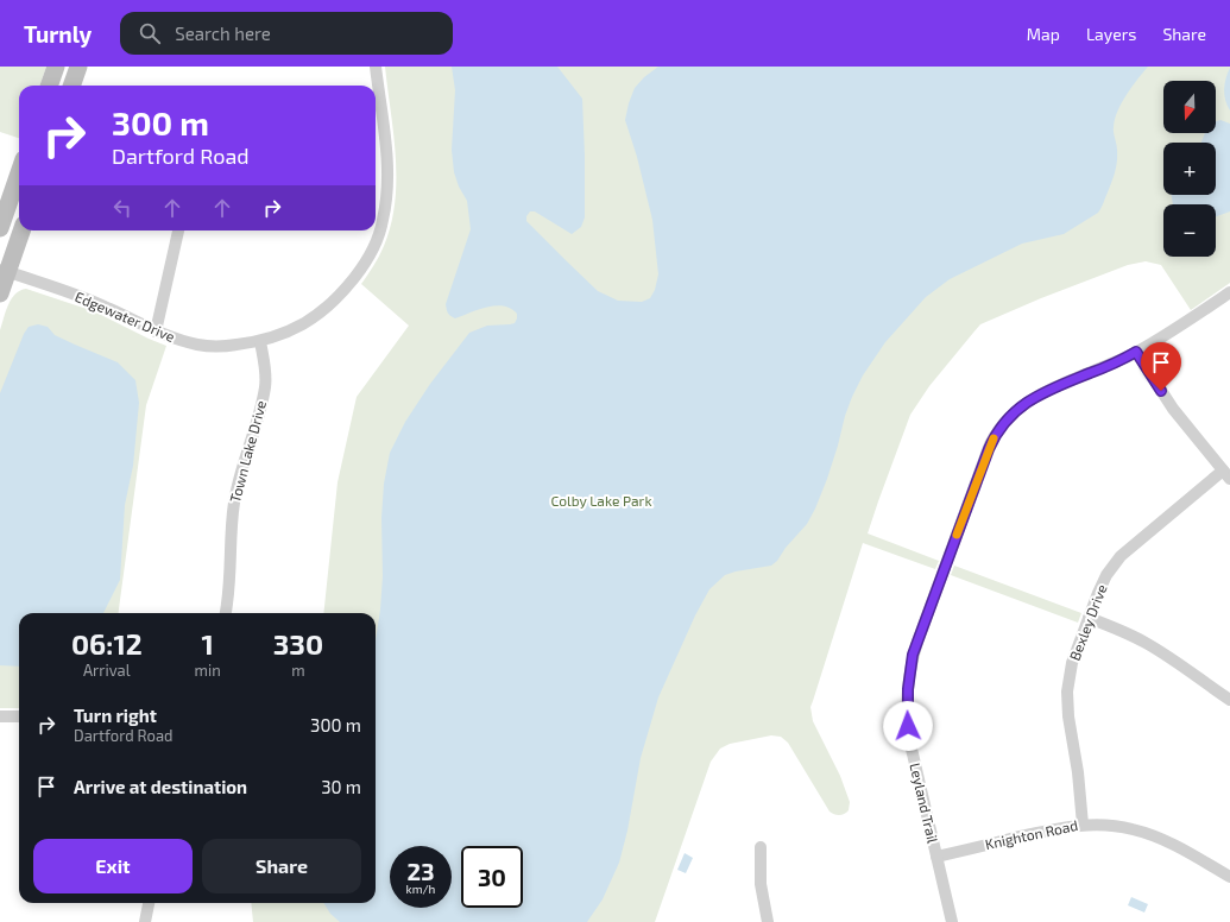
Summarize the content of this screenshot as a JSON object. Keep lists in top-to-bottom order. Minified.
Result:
{"streets":{"street":["Edgewater Drive","Town Lake Drive","Bexley Drive","Leyland Trail","Knighton Road"]},"crossings":[["Edgewater Drive","Town Lake Drive"],["Bexley Drive","Knighton Road"],["Leyland Trail","Knighton Road"]],"parks":["Colby Lake Park"],"north":"bottom","page":{"header":"Turnly","search":"Search here","nav":["Map","Layers","Share"],"map_buttons":["+","−"],"turn":["300 m","Dartford Road"],"eta":["06:12","Arrival","1","min","330","m"],"list":[{"name":"Turn right","note":"Dartford Road","value":"300 m"},{"name":"Arrive at destination","value":"30 m"}],"buttons":["Exit","Share"],"speed":"23 km/h","limit":"30"}}
